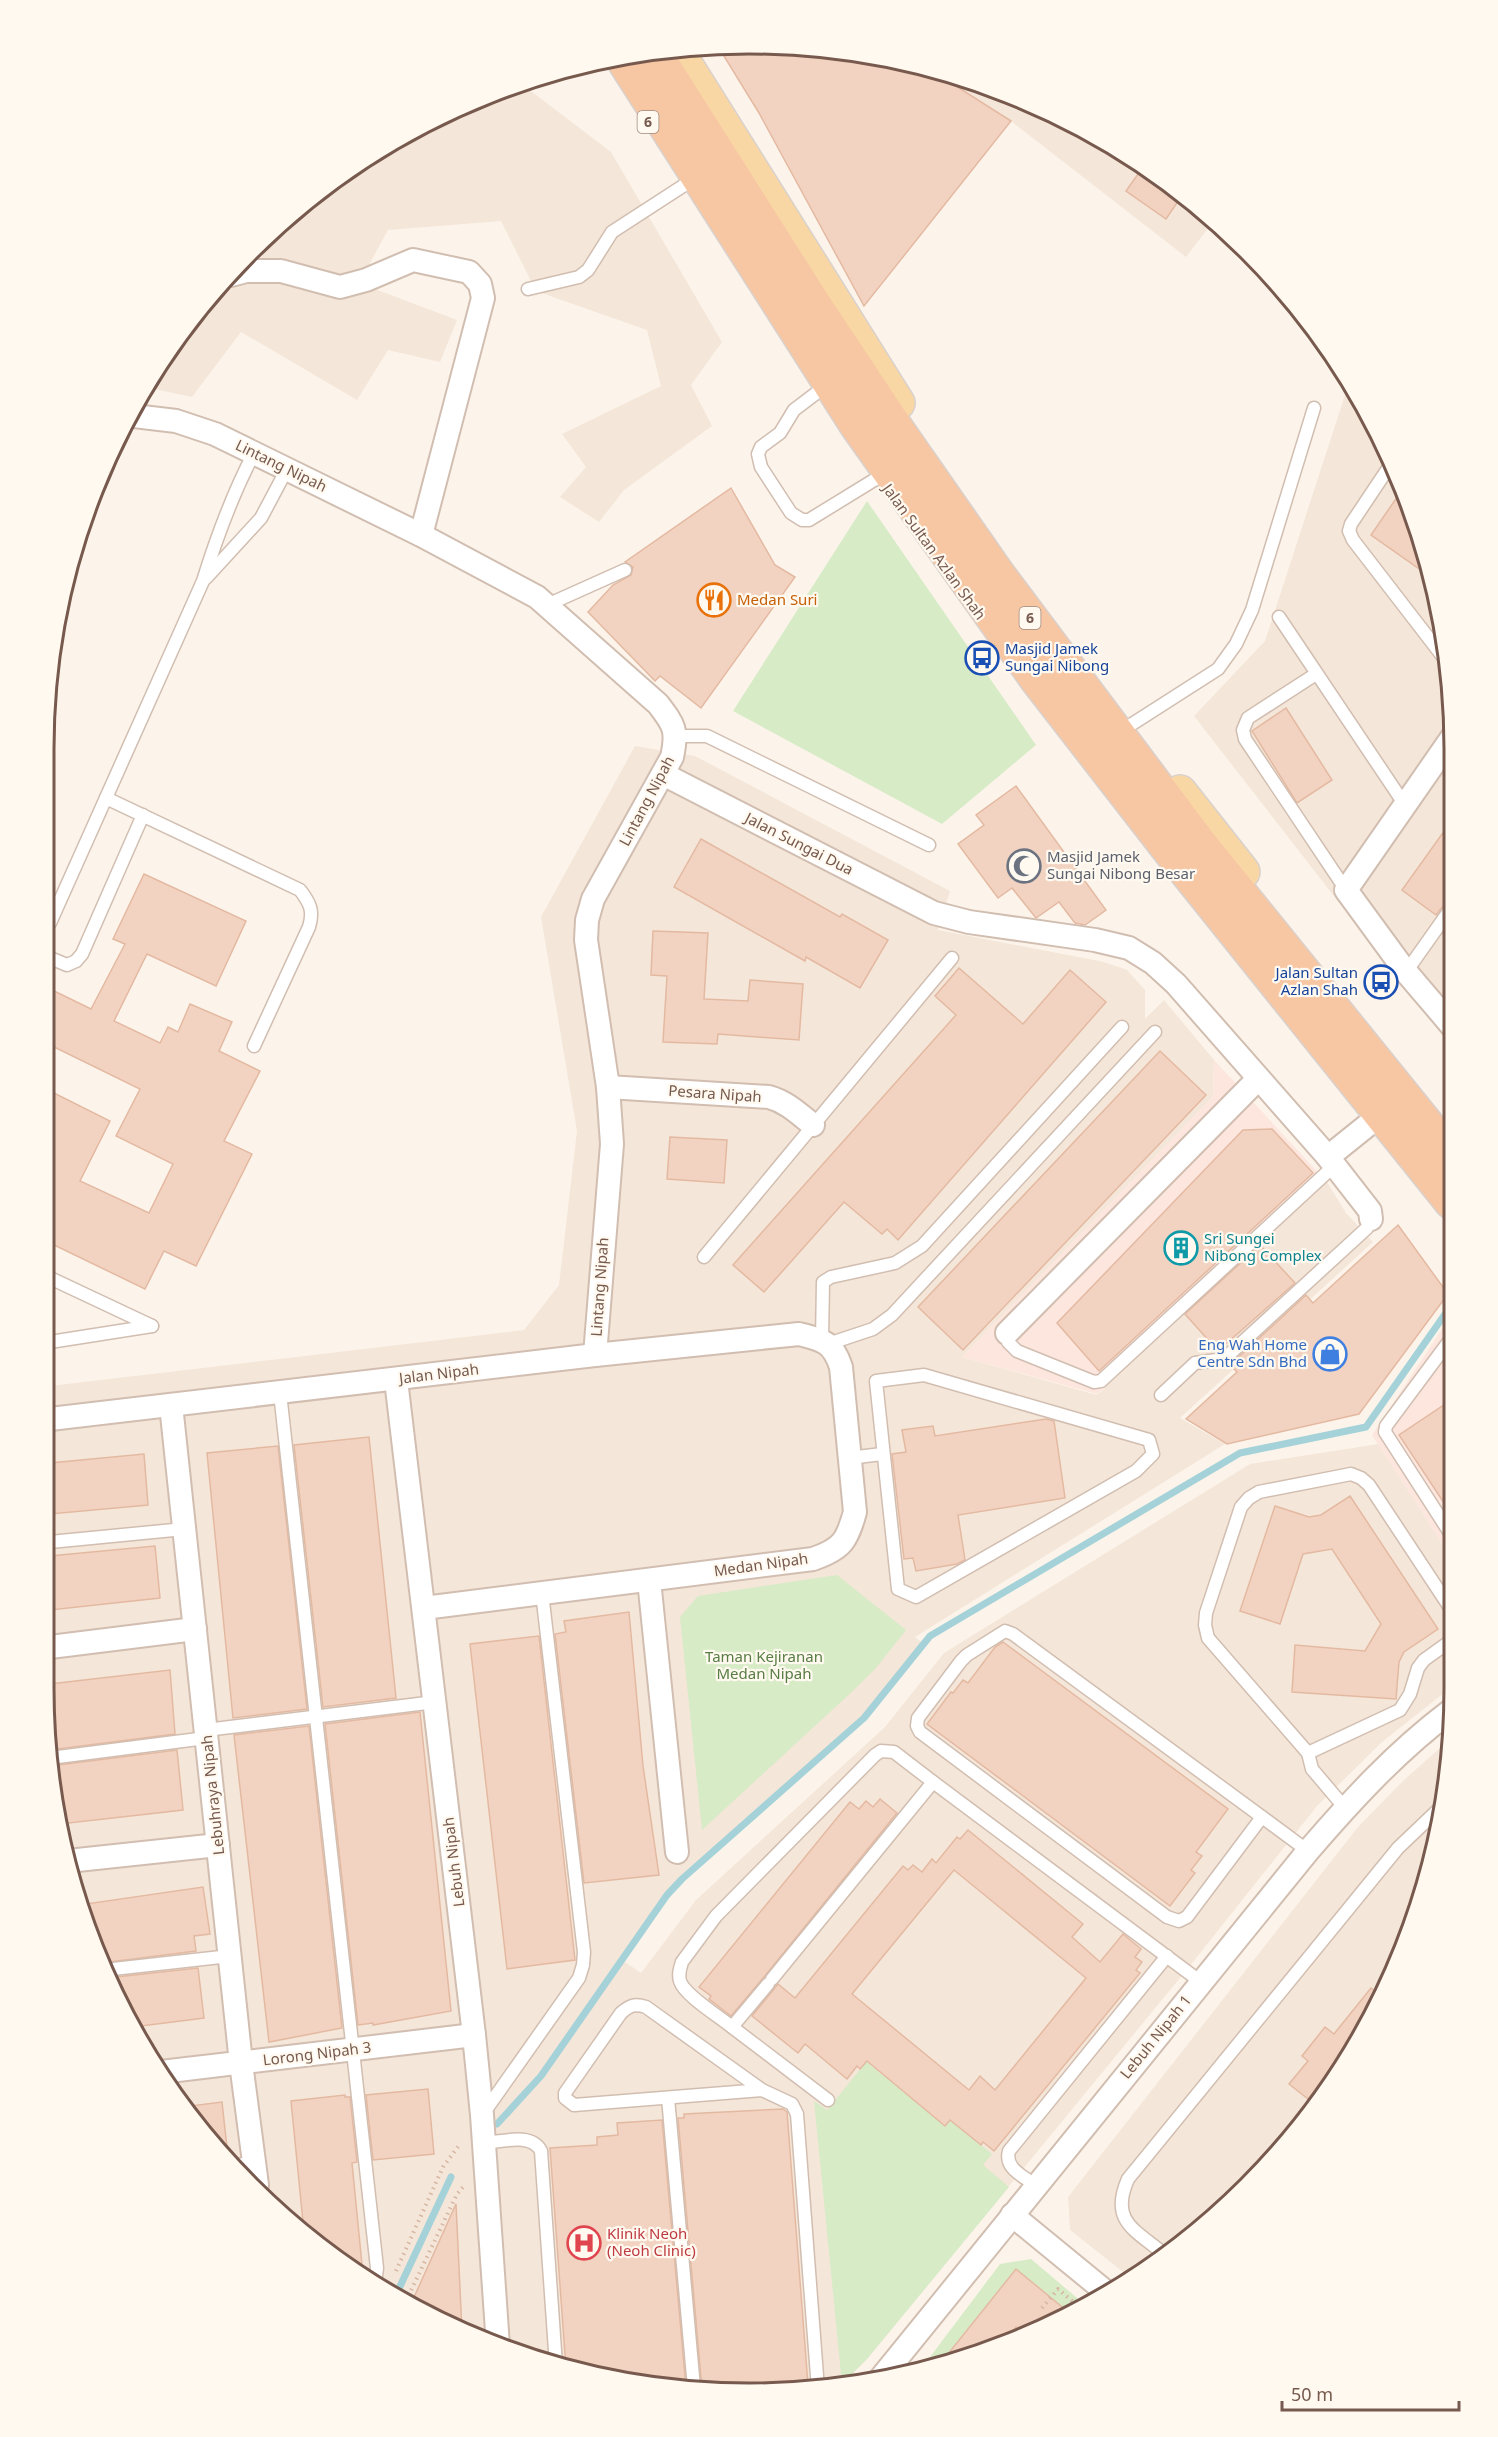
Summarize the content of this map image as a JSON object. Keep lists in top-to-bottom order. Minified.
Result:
{"streets":{"highway":["6","Jalan Sultan Azlan Shah"],"street":["Lintang Nipah","Jalan Sungai Dua","Pesara Nipah","Jalan Nipah","Medan Nipah","Lebuhraya Nipah","Lebuh Nipah","Lebuh Nipah 1","Lorong Nipah 3"]},"crossings":[["Lintang Nipah","Jalan Sungai Dua"],["Lintang Nipah","Pesara Nipah"],["Lintang Nipah","Jalan Nipah"],["Jalan Nipah","Medan Nipah"],["Jalan Nipah","Lebuhraya Nipah"],["Jalan Nipah","Lebuh Nipah"],["Medan Nipah","Lebuh Nipah"],["Lebuhraya Nipah","Lorong Nipah 3"],["Lebuh Nipah","Lorong Nipah 3"]],"parks":["Taman Kejiranan Medan Nipah"],"places":{"restaurant":["Medan Suri"],"bus stop":["Masjid Jamek Sungai Nibong","Jalan Sultan Azlan Shah"],"mosque":["Masjid Jamek Sungai Nibong Besar"],"building":["Sri Sungei Nibong Complex"],"shop":["Eng Wah Home Centre Sdn Bhd"],"hospital":["Klinik Neoh (Neoh Clinic)"]},"scale_bar":"50 m"}
